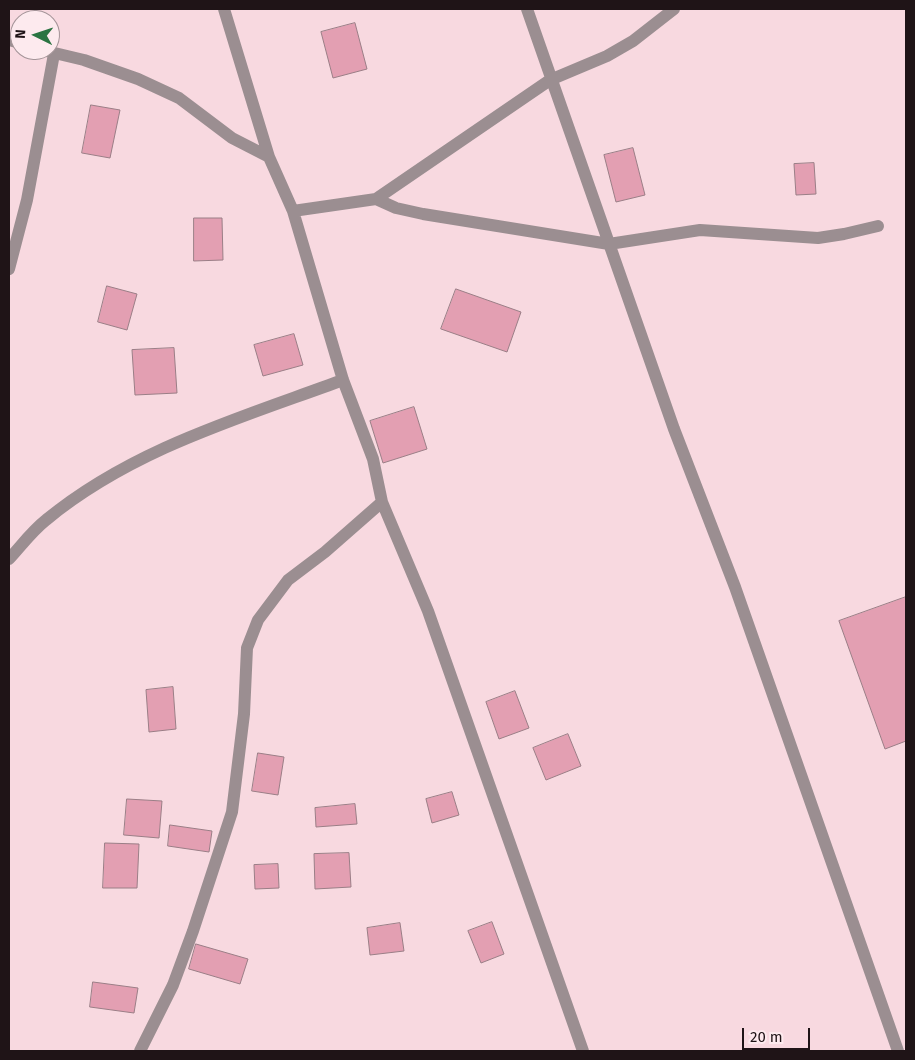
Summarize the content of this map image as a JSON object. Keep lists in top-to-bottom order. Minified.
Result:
{"scale_bar":"20 m","north":"left"}
